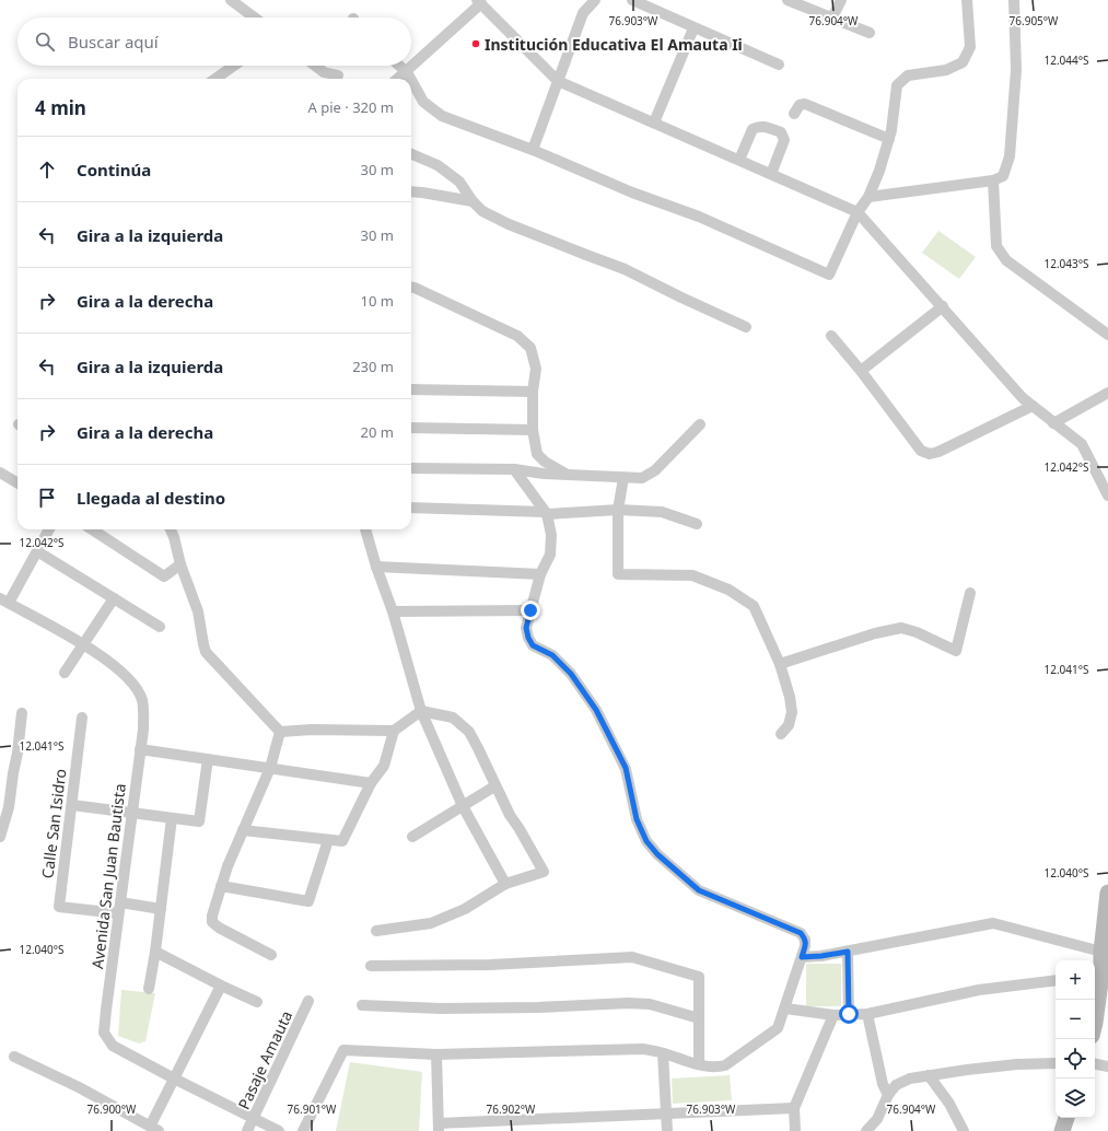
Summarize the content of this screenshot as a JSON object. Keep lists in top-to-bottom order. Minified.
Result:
{"streets":{"street":["Calle San Isidro","Avenida San Juan Bautista","Pasaje Amauta"]},"crossings":[["Calle San Isidro","Avenida San Juan Bautista"],["Avenida San Juan Bautista","Pasaje Amauta"]],"places":["Institución Educativa El Amauta Ii"],"page":{"search":"Buscar aquí","heading":["4 min","A pie · 320 m"],"list":[["Continúa","30 m"],["Gira a la izquierda","30 m"],["Gira a la derecha","10 m"],["Gira a la izquierda","230 m"],["Gira a la derecha","20 m"],"Llegada al destino"],"map_buttons":["+","−"]},"coordinates":["76.903°W","76.904°W","76.905°W","12.044°S","12.043°S","12.042°S","12.041°S","12.040°S","76.900°W","76.901°W","76.902°W"]}
